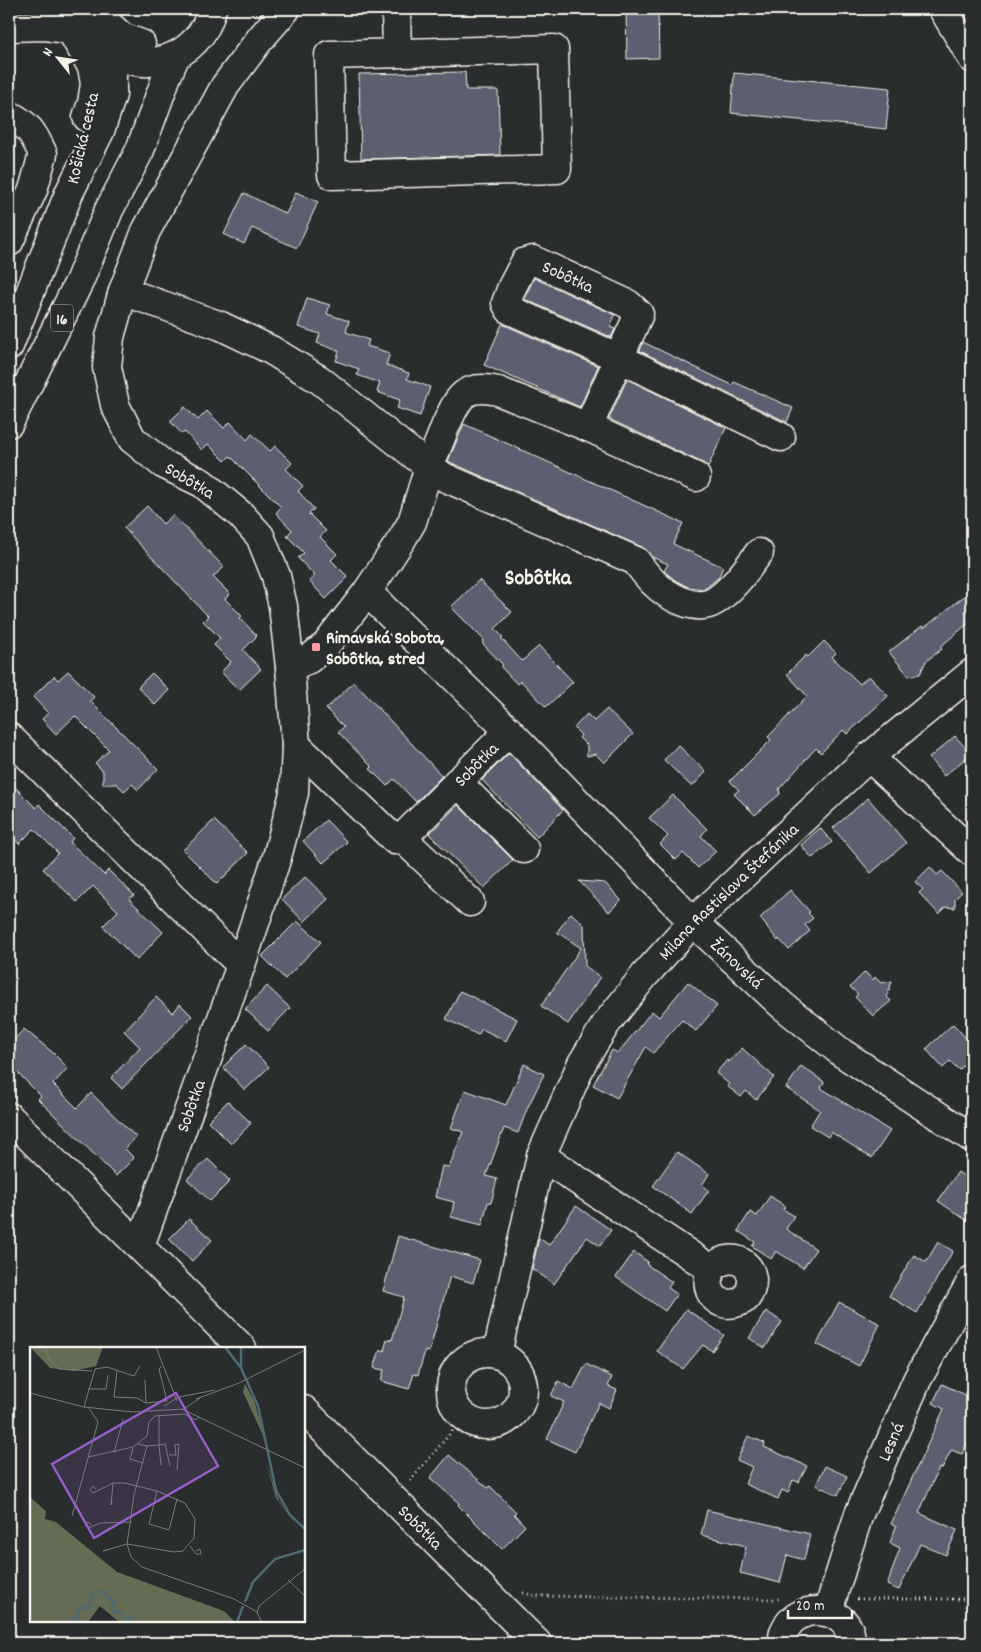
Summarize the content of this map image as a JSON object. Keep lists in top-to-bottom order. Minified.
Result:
{"streets":{"street":["Košická cesta","Sobôtka","16","Milana Rastislava Štefánika","Žánovská","Lesná"]},"crossings":[["Sobôtka","Žánovská"],["Milana Rastislava Štefánika","Žánovská"]],"districts":["Sobôtka"],"places":{"transit":["Rimavská Sobota, Sobôtka, stred"]},"scale_bar":"20 m","north":"top left"}
